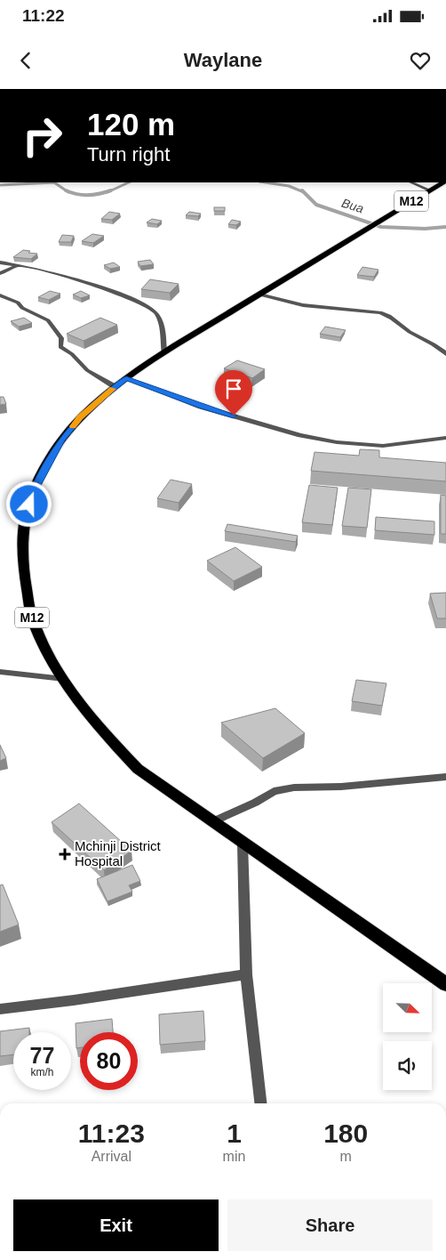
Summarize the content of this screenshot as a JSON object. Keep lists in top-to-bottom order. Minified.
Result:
{"streets":{"highway":["M12"]},"water":["Bua"],"places":{"health":["Mchinji District Hospital"]},"north":"bottom right","page":{"status":"11:22","header":"Waylane","turn":["120 m","Turn right"],"speed":"77 km/h","limit":"80","eta":["11:23","Arrival","1","min","180","m"],"buttons":["Exit","Share"]}}
